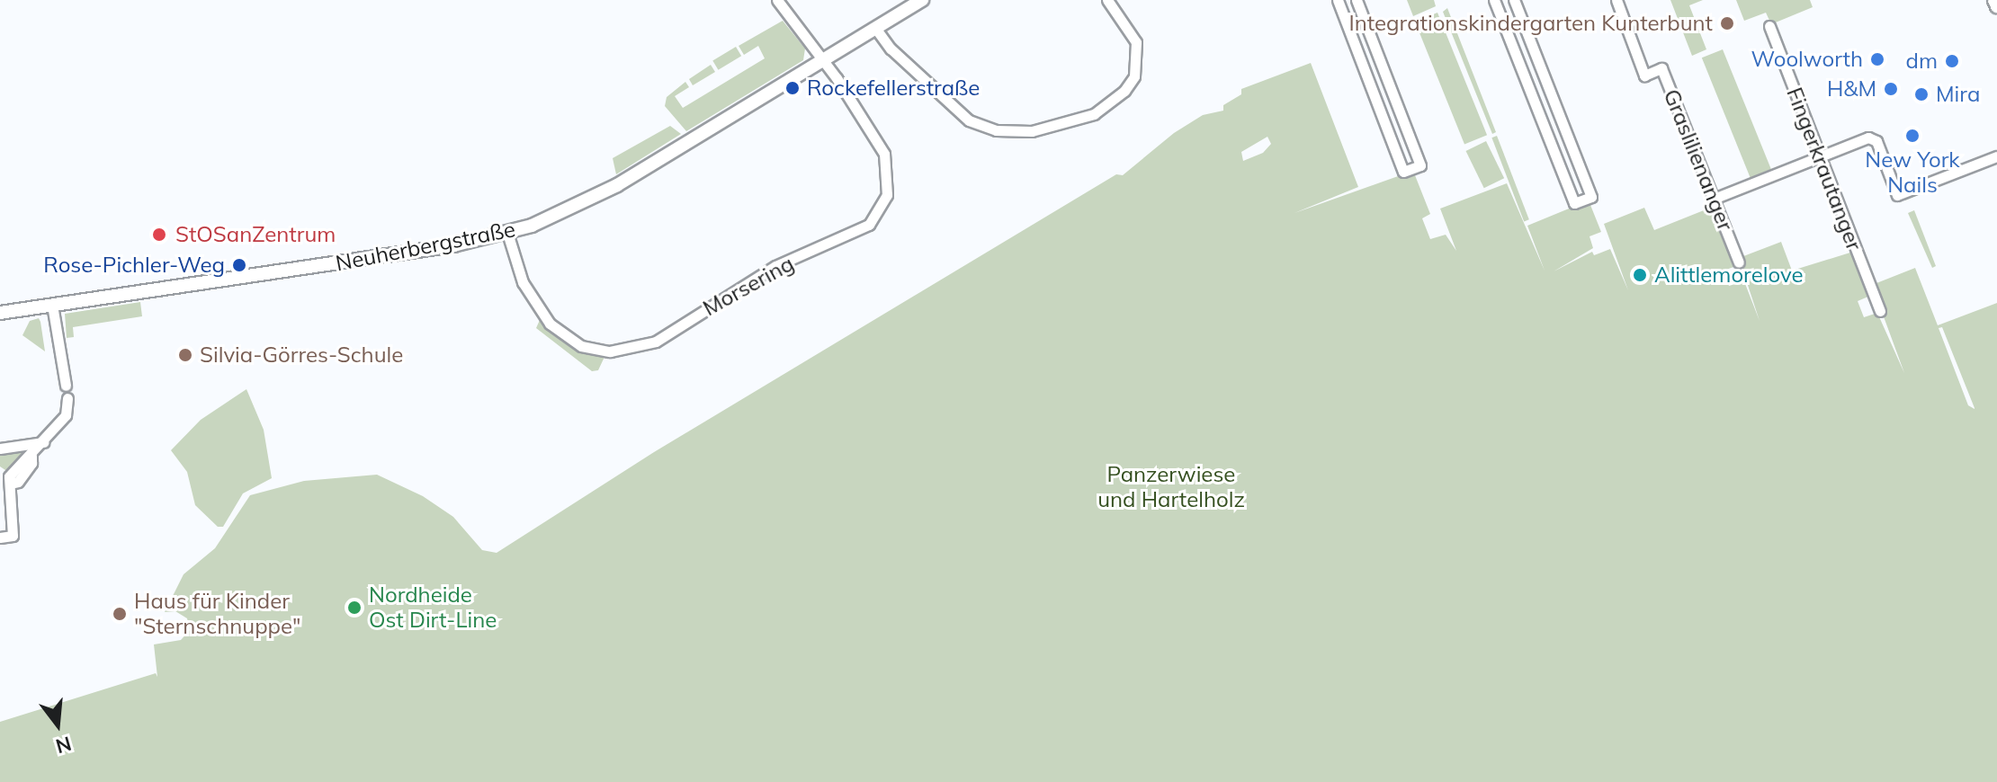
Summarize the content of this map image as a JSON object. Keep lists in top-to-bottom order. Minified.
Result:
{"streets":{"main road":["Neuherbergstraße"],"street":["Graslilienanger","Fingerkrautanger","Morsering"]},"crossings":[["Neuherbergstraße","Morsering"]],"parks":["Panzerwiese und Hartelholz"],"places":["Integrationskindergarten Kunterbunt","Woolworth","dm","Rockefellerstraße","H&M","Mira","New York Nails","StOSanZentrum","Rose-Pichler-Weg","Alittlemorelove","Silvia-Görres-Schule","Nordheide Ost Dirt-Line","Haus für Kinder \"Sternschnuppe\""],"north":"bottom"}
